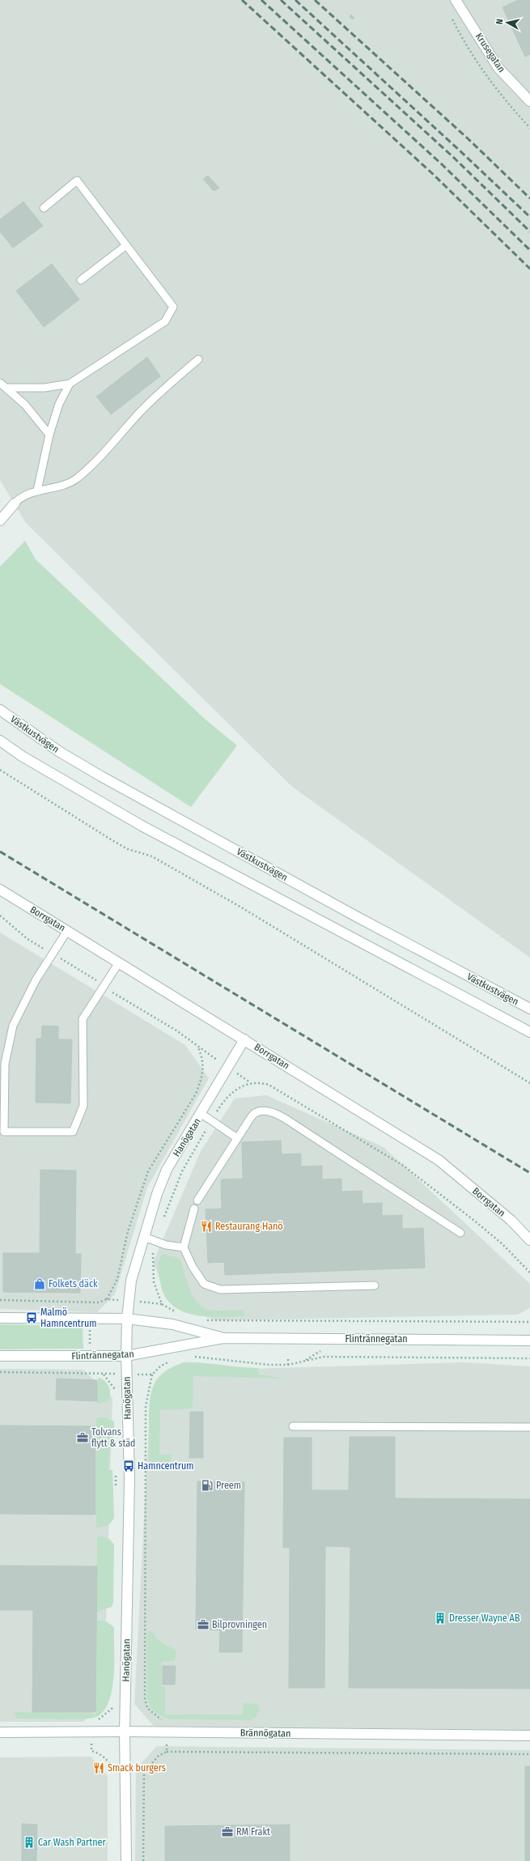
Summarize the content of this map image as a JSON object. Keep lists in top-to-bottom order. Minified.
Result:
{"streets":{"street":["Krusegatan","Västkustvägen","Borrgatan","Hanögatan","Flintrännegatan","Brännögatan"]},"crossings":[["Borrgatan","Hanögatan"],["Hanögatan","Flintrännegatan"],["Hanögatan","Brännögatan"]],"places":{"restaurant":["Restaurang Hanö","Smack burgers"],"shop":["Folkets däck"],"bus stop":["Malmö Hamncentrum","Hamncentrum"],"office":["Tolvans flytt & städ","Bilprovningen","RM Frakt"],"fuel station":["Preem"],"building":["Dresser Wayne AB","Car Wash Partner"]},"north":"left"}
